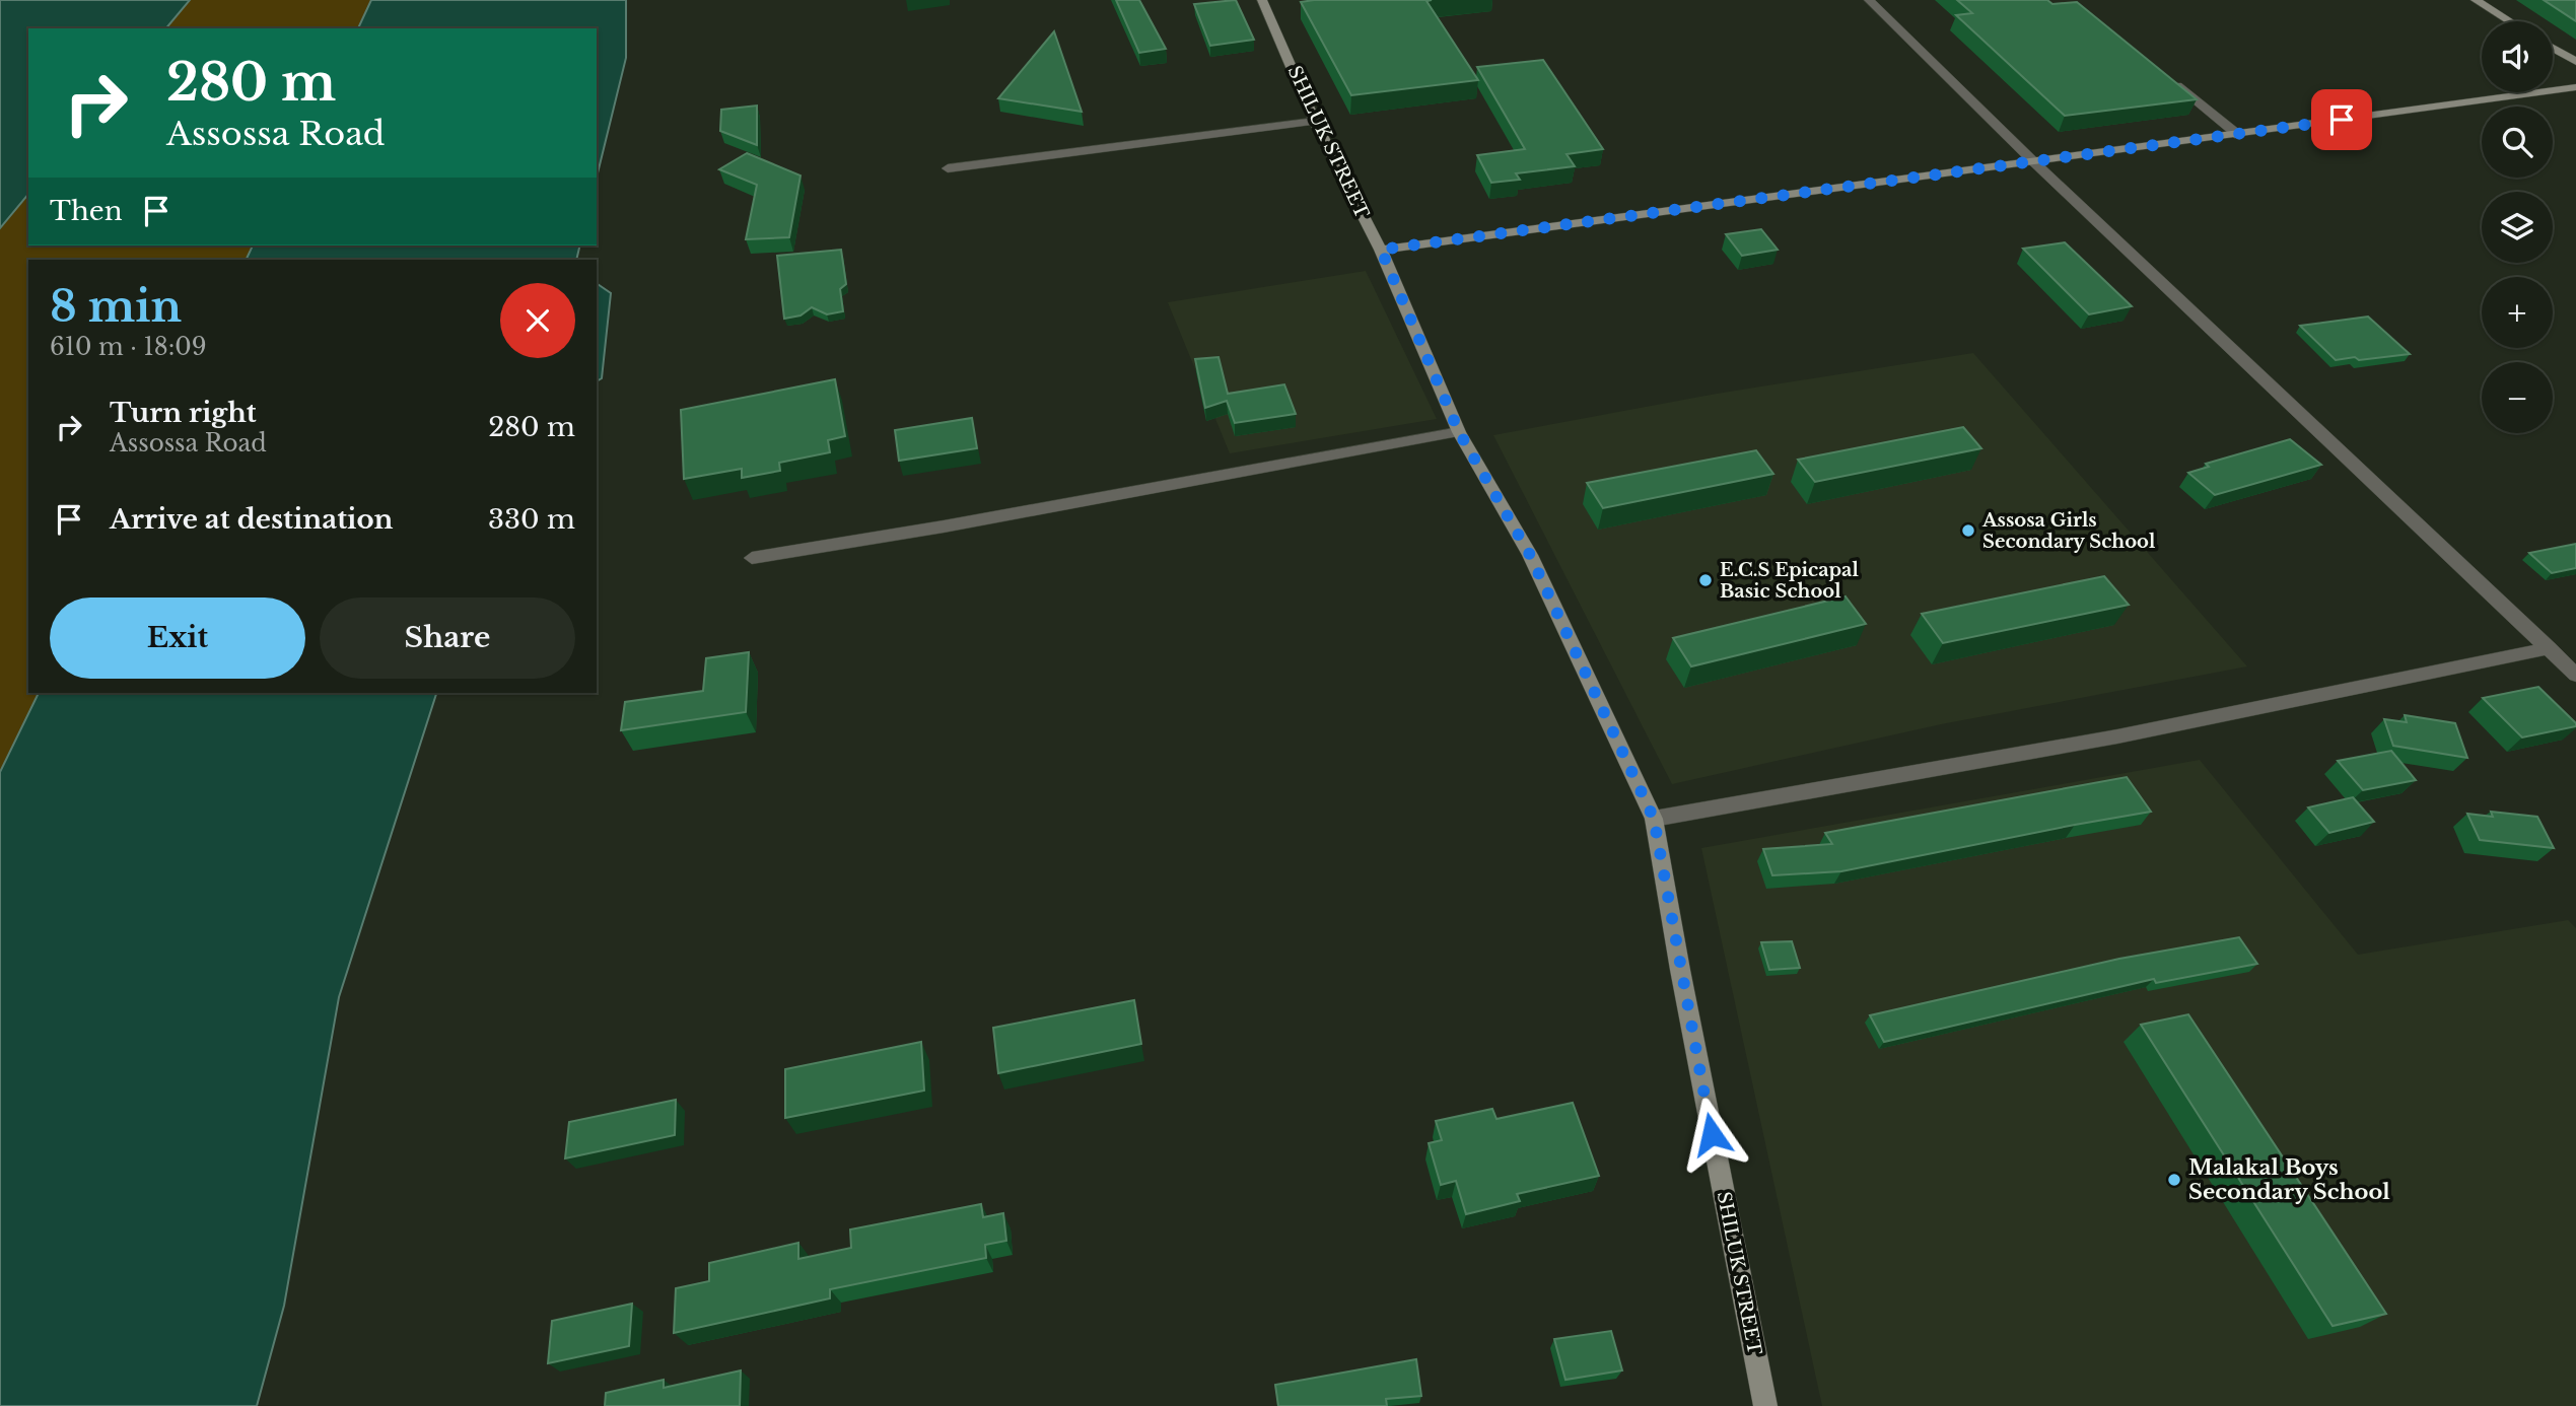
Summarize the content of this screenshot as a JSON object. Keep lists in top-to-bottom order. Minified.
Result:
{"streets":{"street":["SHILUK STREET"]},"places":["Assosa Girls Secondary School","E.C.S Epicapal Basic School","Malakal Boys Secondary School"],"page":{"map_buttons":["+","−"],"turn":["280 m","Assossa Road"],"then":"Then","heading":["8 min","610 m · 18:09"],"list":[{"name":"Turn right","note":"Assossa Road","value":"280 m"},{"name":"Arrive at destination","value":"330 m"}],"buttons":["Exit","Share"]}}
